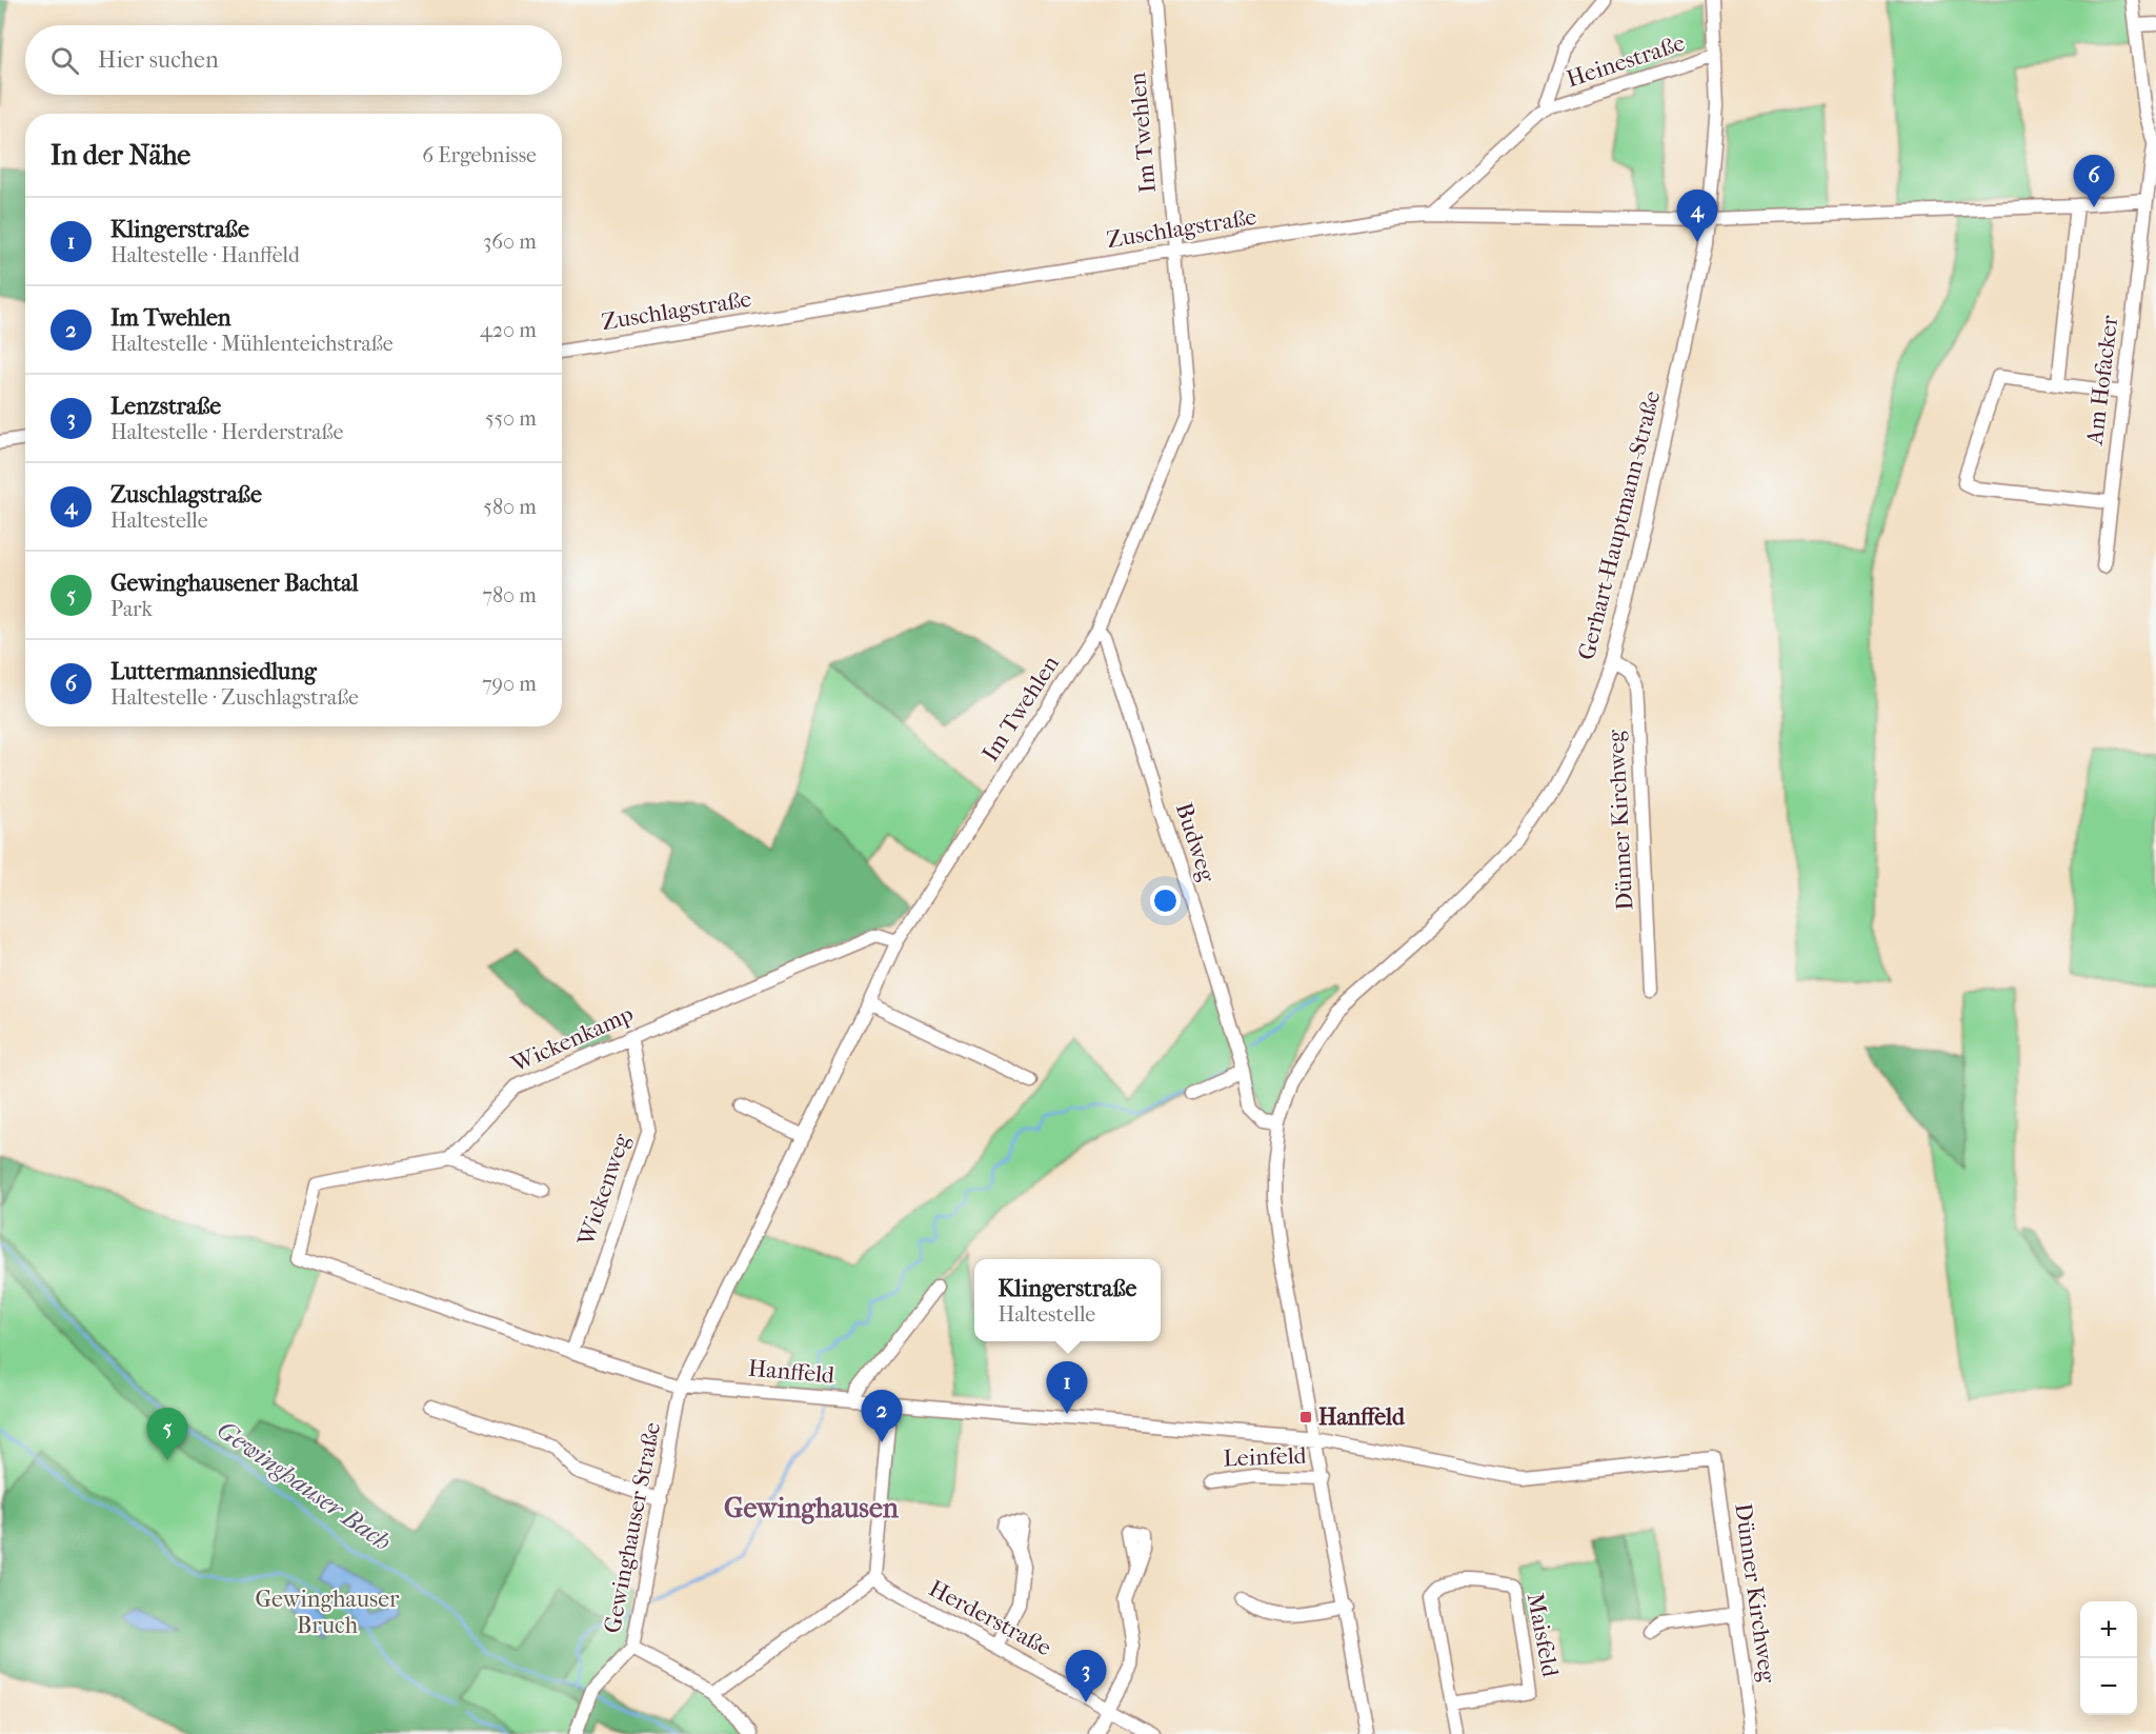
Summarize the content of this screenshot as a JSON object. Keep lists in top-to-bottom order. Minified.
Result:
{"streets":{"street":["Heinestraße","Im Twehlen","Zuschlagstraße","Am Hofacker","Gerhart-Hauptmann-Straße","Dünner Kirchweg","Budweg","Wickenkamp","Wickenweg","Hanffeld","Leinfeld","Gewinghauser Straße","Herderstraße","Maisfeld"]},"crossings":[["Heinestraße","Zuschlagstraße"],["Heinestraße","Gerhart-Hauptmann-Straße"],["Im Twehlen","Zuschlagstraße"],["Im Twehlen","Budweg"],["Im Twehlen","Wickenkamp"],["Im Twehlen","Hanffeld"],["Im Twehlen","Gewinghauser Straße"],["Zuschlagstraße","Am Hofacker"],["Zuschlagstraße","Gerhart-Hauptmann-Straße"],["Gerhart-Hauptmann-Straße","Dünner Kirchweg"],["Gerhart-Hauptmann-Straße","Budweg"],["Gerhart-Hauptmann-Straße","Hanffeld"],["Gerhart-Hauptmann-Straße","Leinfeld"],["Dünner Kirchweg","Hanffeld"],["Wickenkamp","Wickenweg"],["Wickenkamp","Hanffeld"],["Wickenweg","Hanffeld"],["Hanffeld","Gewinghauser Straße"]],"districts":["Gewinghausen"],"water":["Gewinghauser Bach"],"parks":["Gewinghauser Bruch"],"places":{"transit":["Hanffeld"]},"page":{"search":"Hier suchen","heading":["In der Nähe","6 Ergebnisse"],"pins":["6","4","1","2","5","3"],"list":[{"mark":"1","name":"Klingerstraße","note":"Haltestelle · Hanffeld","value":"360 m"},{"mark":"2","name":"Im Twehlen","note":"Haltestelle · Mühlenteichstraße","value":"420 m"},{"mark":"3","name":"Lenzstraße","note":"Haltestelle · Herderstraße","value":"550 m"},{"mark":"4","name":"Zuschlagstraße","note":"Haltestelle","value":"580 m"},{"mark":"5","name":"Gewinghausener Bachtal","note":"Park","value":"780 m"},{"mark":"6","name":"Luttermannsiedlung","note":"Haltestelle · Zuschlagstraße","value":"790 m"}],"popup":["Klingerstraße","Haltestelle"],"map_buttons":["+","−"]}}
